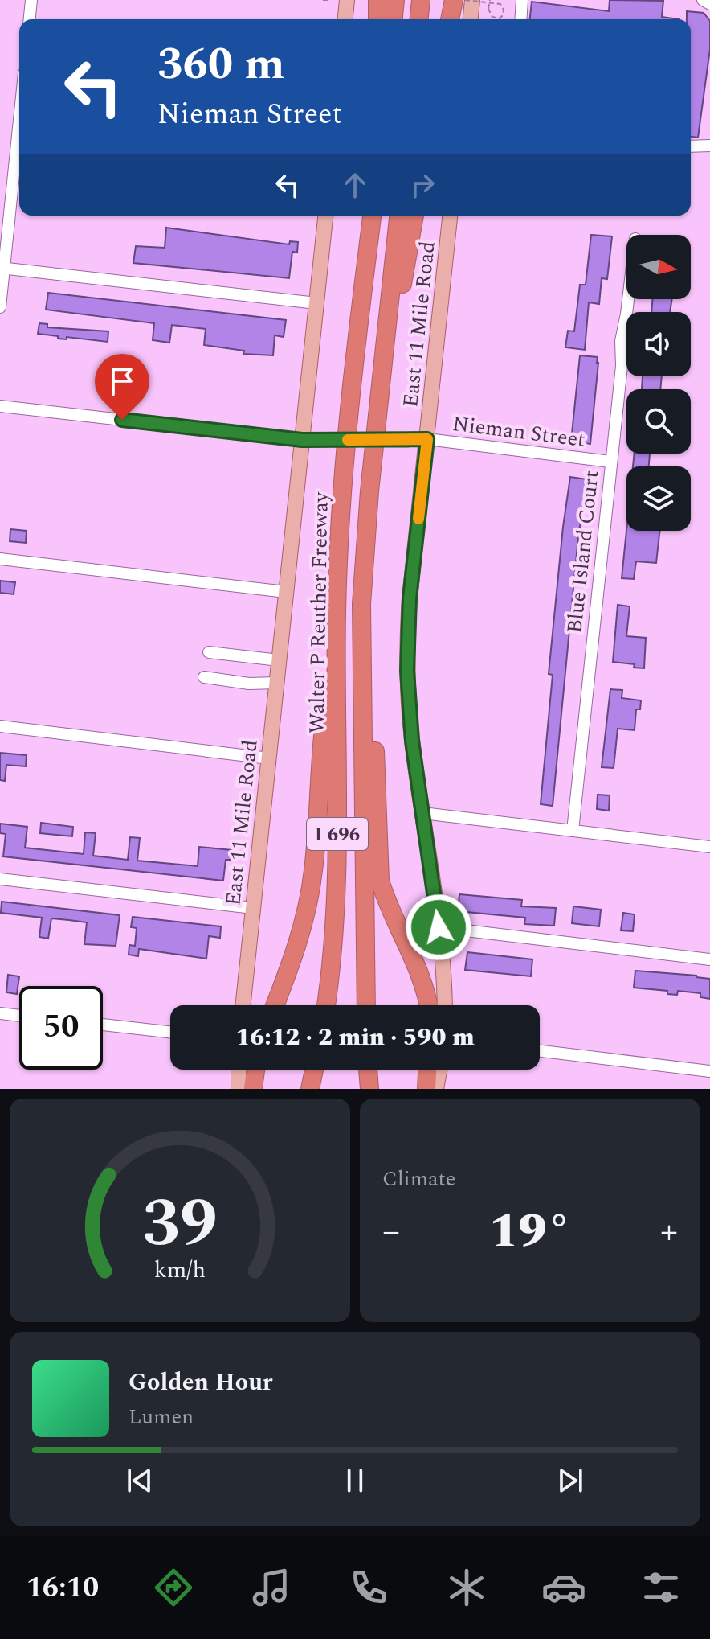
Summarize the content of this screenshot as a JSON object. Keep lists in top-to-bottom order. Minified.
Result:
{"streets":{"highway":["Walter P Reuther Freeway","I 696"],"main road":["East 11 Mile Road"],"street":["Nieman Street","Blue Island Court"]},"crossings":[["East 11 Mile Road","Nieman Street"],["Nieman Street","Blue Island Court"]],"north":"right","page":{"turn":["360 m","Nieman Street"],"limit":"50","trip":"16:12 · 2 min · 590 m","tile":"Climate","heat":["−","19°","+"],"song":["Golden Hour","Lumen"],"tabs":"16:10","gauge":["39","km/h"]}}
